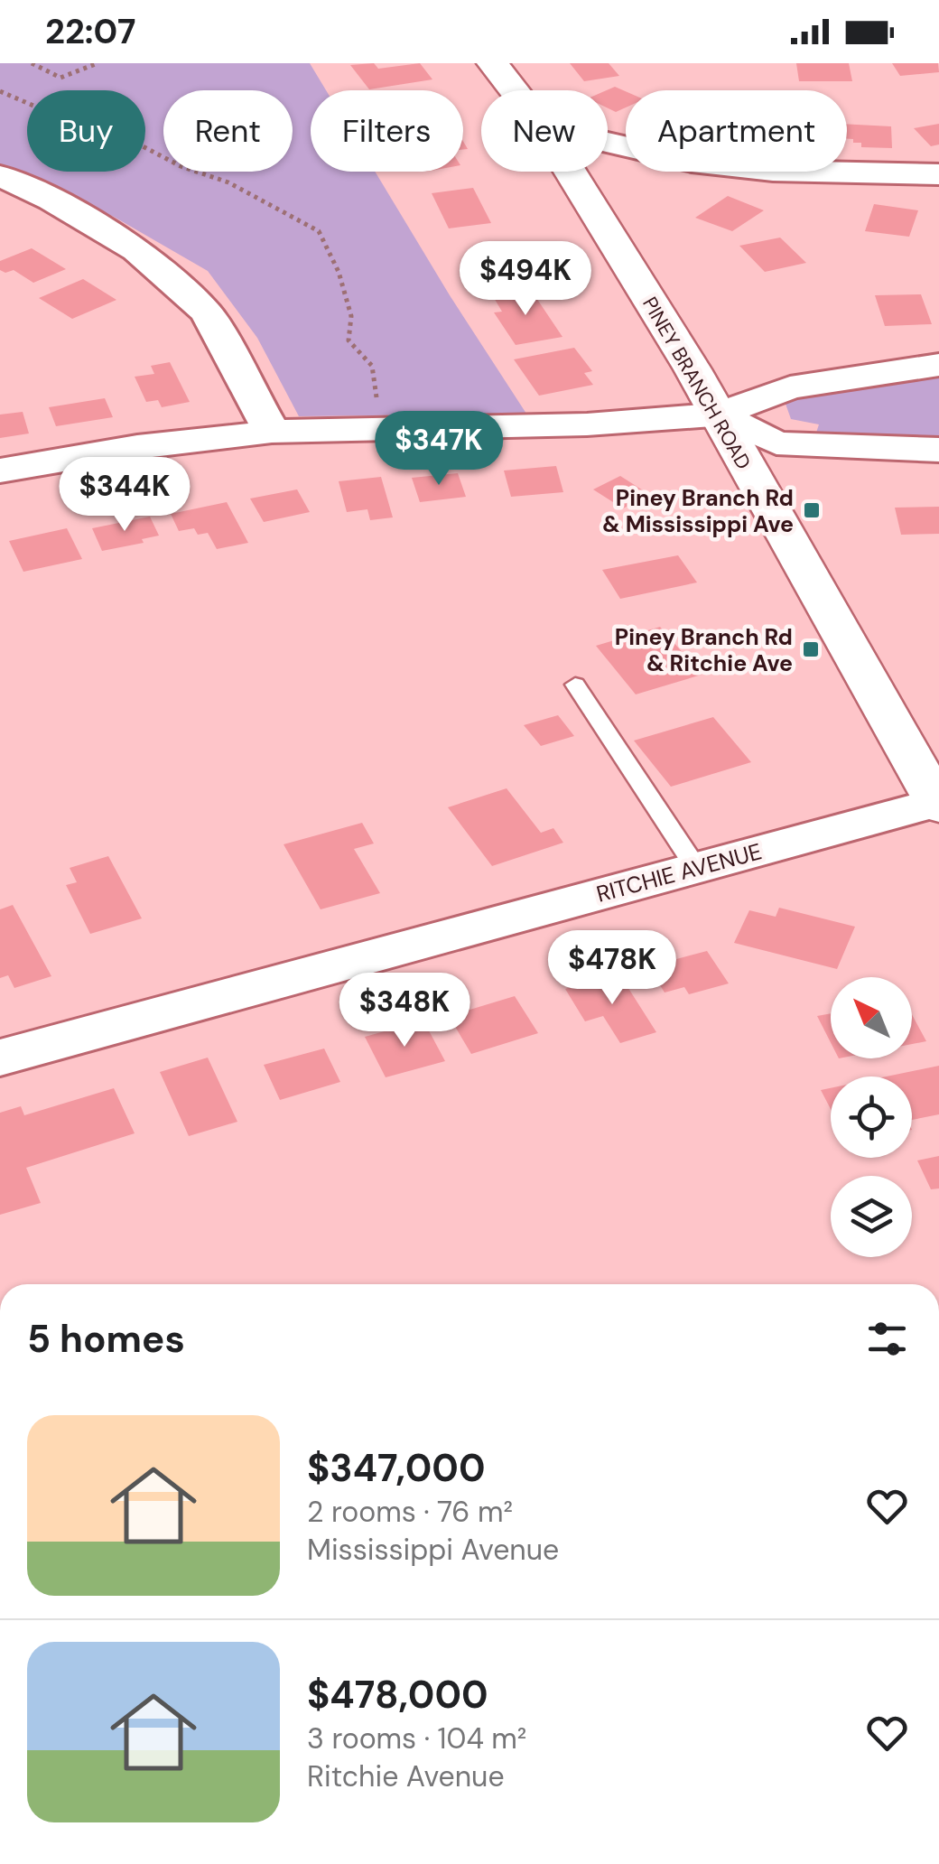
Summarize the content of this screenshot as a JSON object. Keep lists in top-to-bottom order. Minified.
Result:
{"streets":{"main road":["PINEY BRANCH ROAD"],"street":["RITCHIE AVENUE"]},"crossings":[["PINEY BRANCH ROAD","RITCHIE AVENUE"]],"places":{"transit":["Piney Branch Rd & Mississippi Ave","Piney Branch Rd & Ritchie Ave"]},"north":"top left","page":{"status":"22:07","chip":["Buy","Rent","Filters","New","Apartment"],"price":["$494K","$347K","$344K","$478K","$348K"],"heading":"5 homes","list":[{"name":"$347,000","note":"2 rooms · 76 m² · Mississippi Avenue"},{"name":"$478,000","note":"3 rooms · 104 m² · Ritchie Avenue"}]}}
